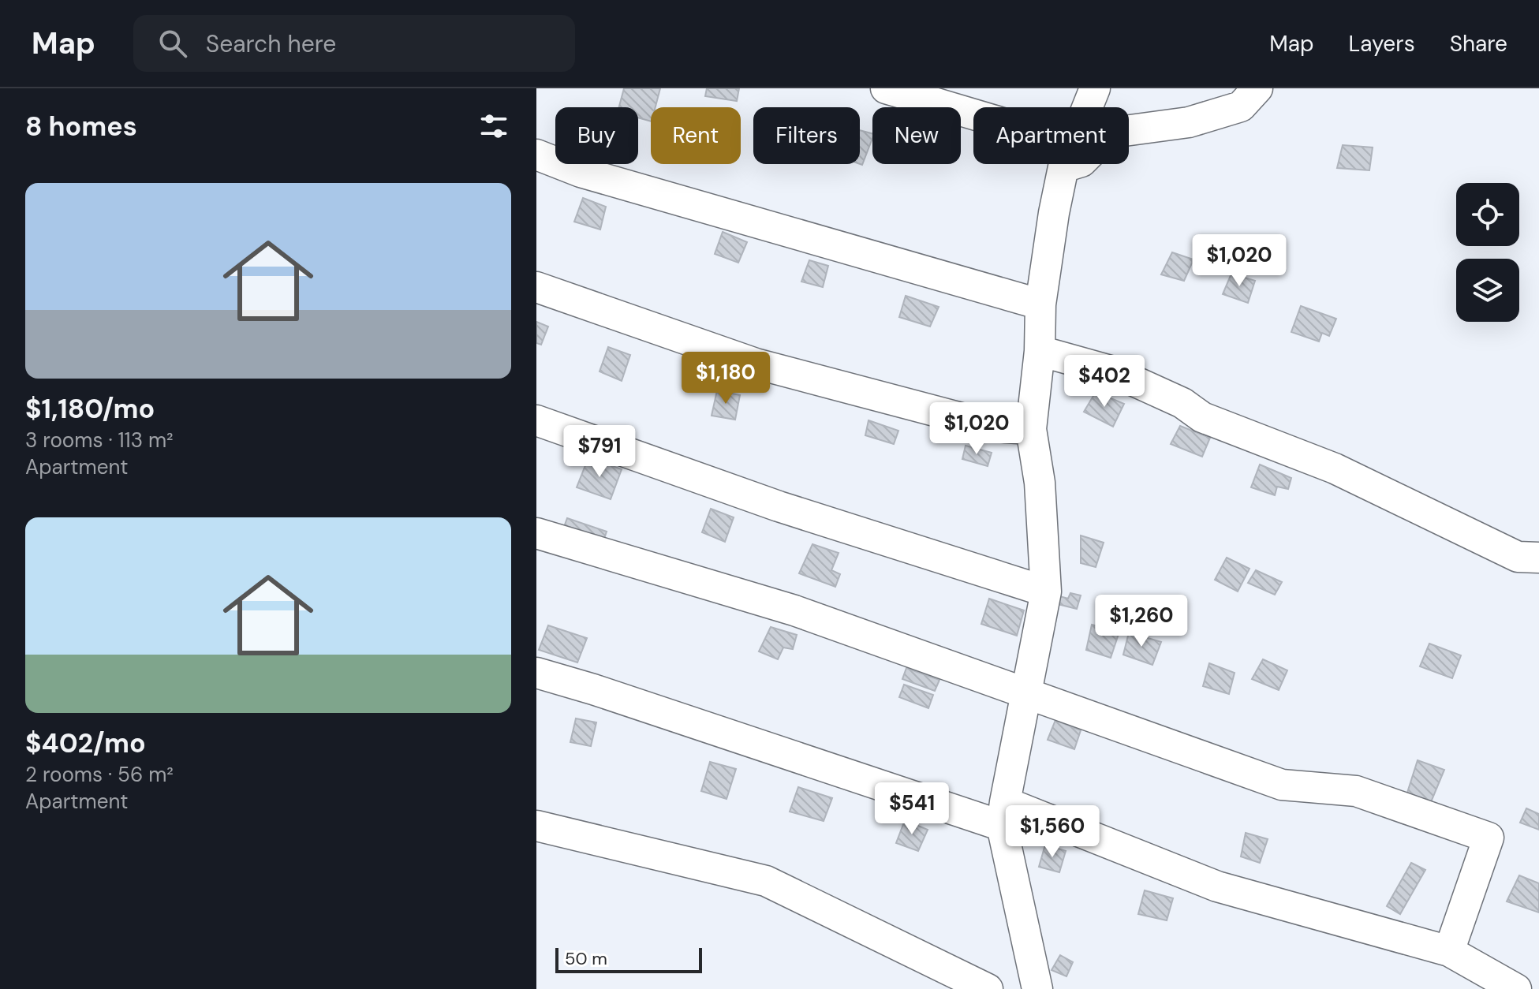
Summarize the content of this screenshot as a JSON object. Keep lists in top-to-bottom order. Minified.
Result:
{"scale_bar":"50 m","page":{"header":"Map","search":"Search here","nav":["Map","Layers","Share"],"heading":"8 homes","chip":["Buy","Rent","Filters","New","Apartment"],"list":[{"name":"$1,180/mo","note":"3 rooms · 113 m² · Apartment"},{"name":"$402/mo","note":"2 rooms · 56 m² · Apartment"}],"price":["$1,020","$1,180","$402","$1,020","$791","$1,260","$541","$1,560"],"scale":"50 m"}}
